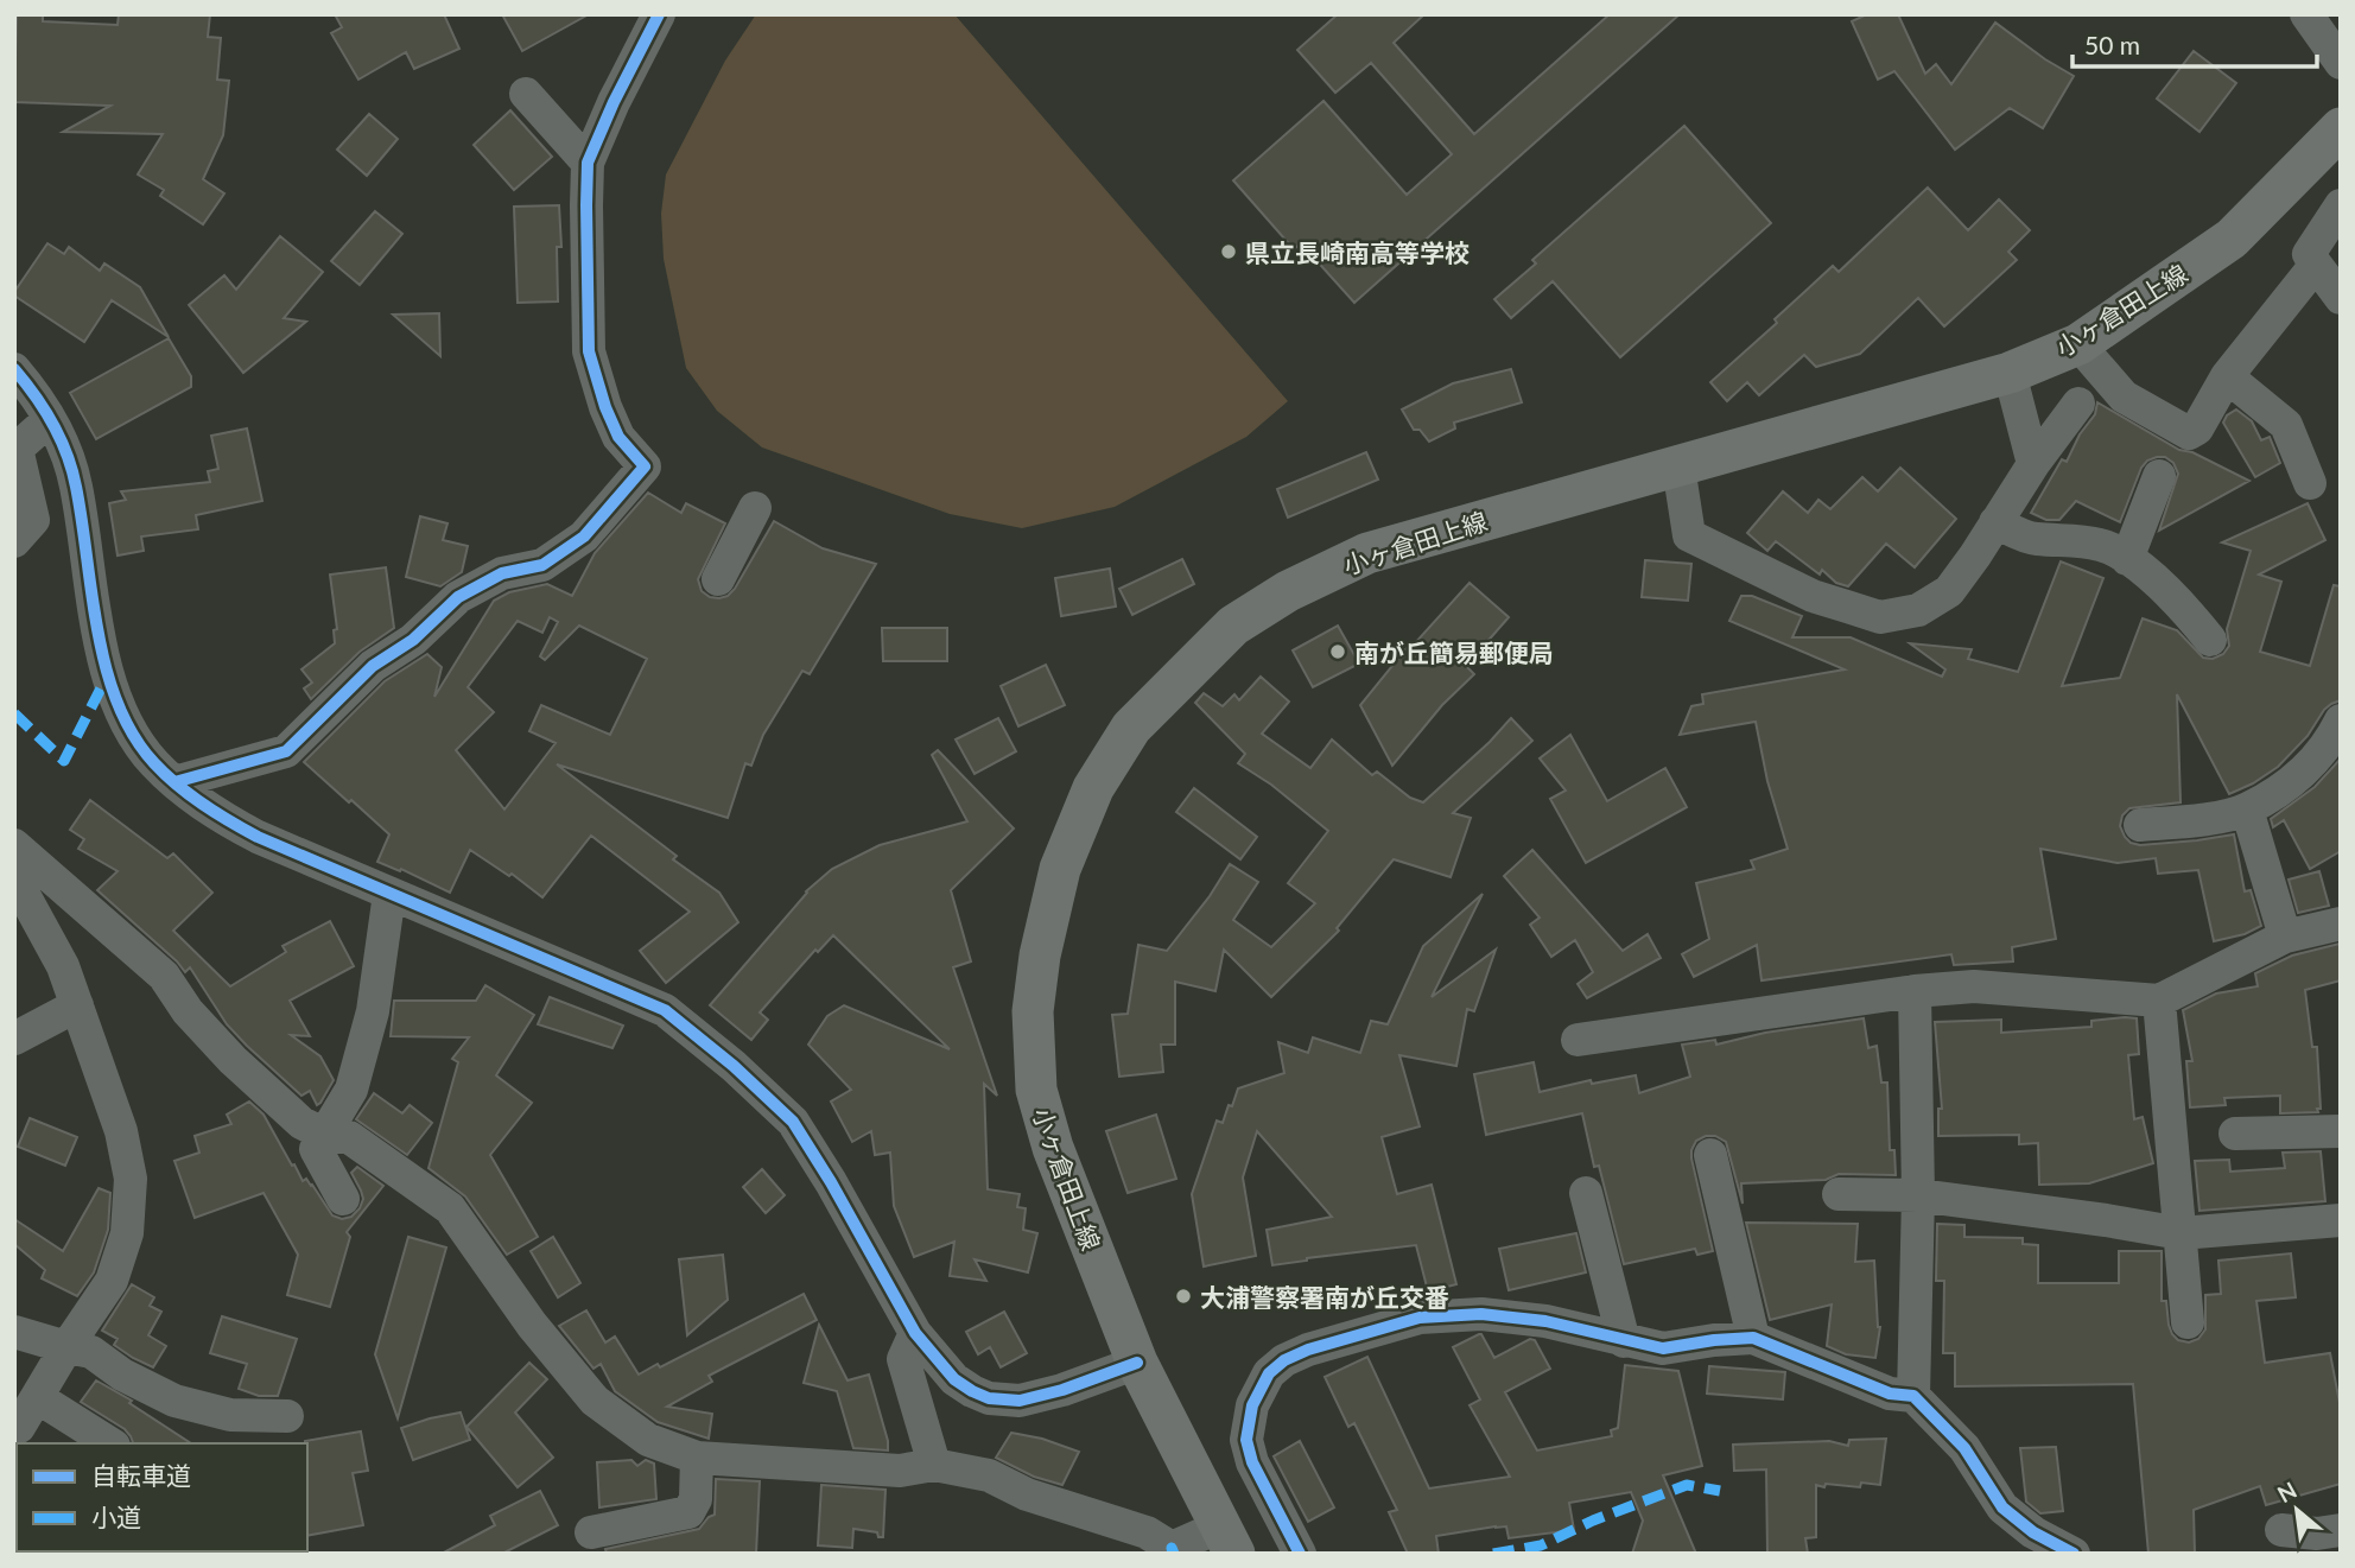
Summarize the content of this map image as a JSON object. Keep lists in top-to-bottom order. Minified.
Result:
{"streets":{"main road":["小ヶ倉田上線"]},"places":["県立長崎南高等学校","南が丘簡易郵便局","大浦警察署南が丘交番"],"legend":["自転車道","小道"],"scale_bar":"50 m","north":"top left"}
